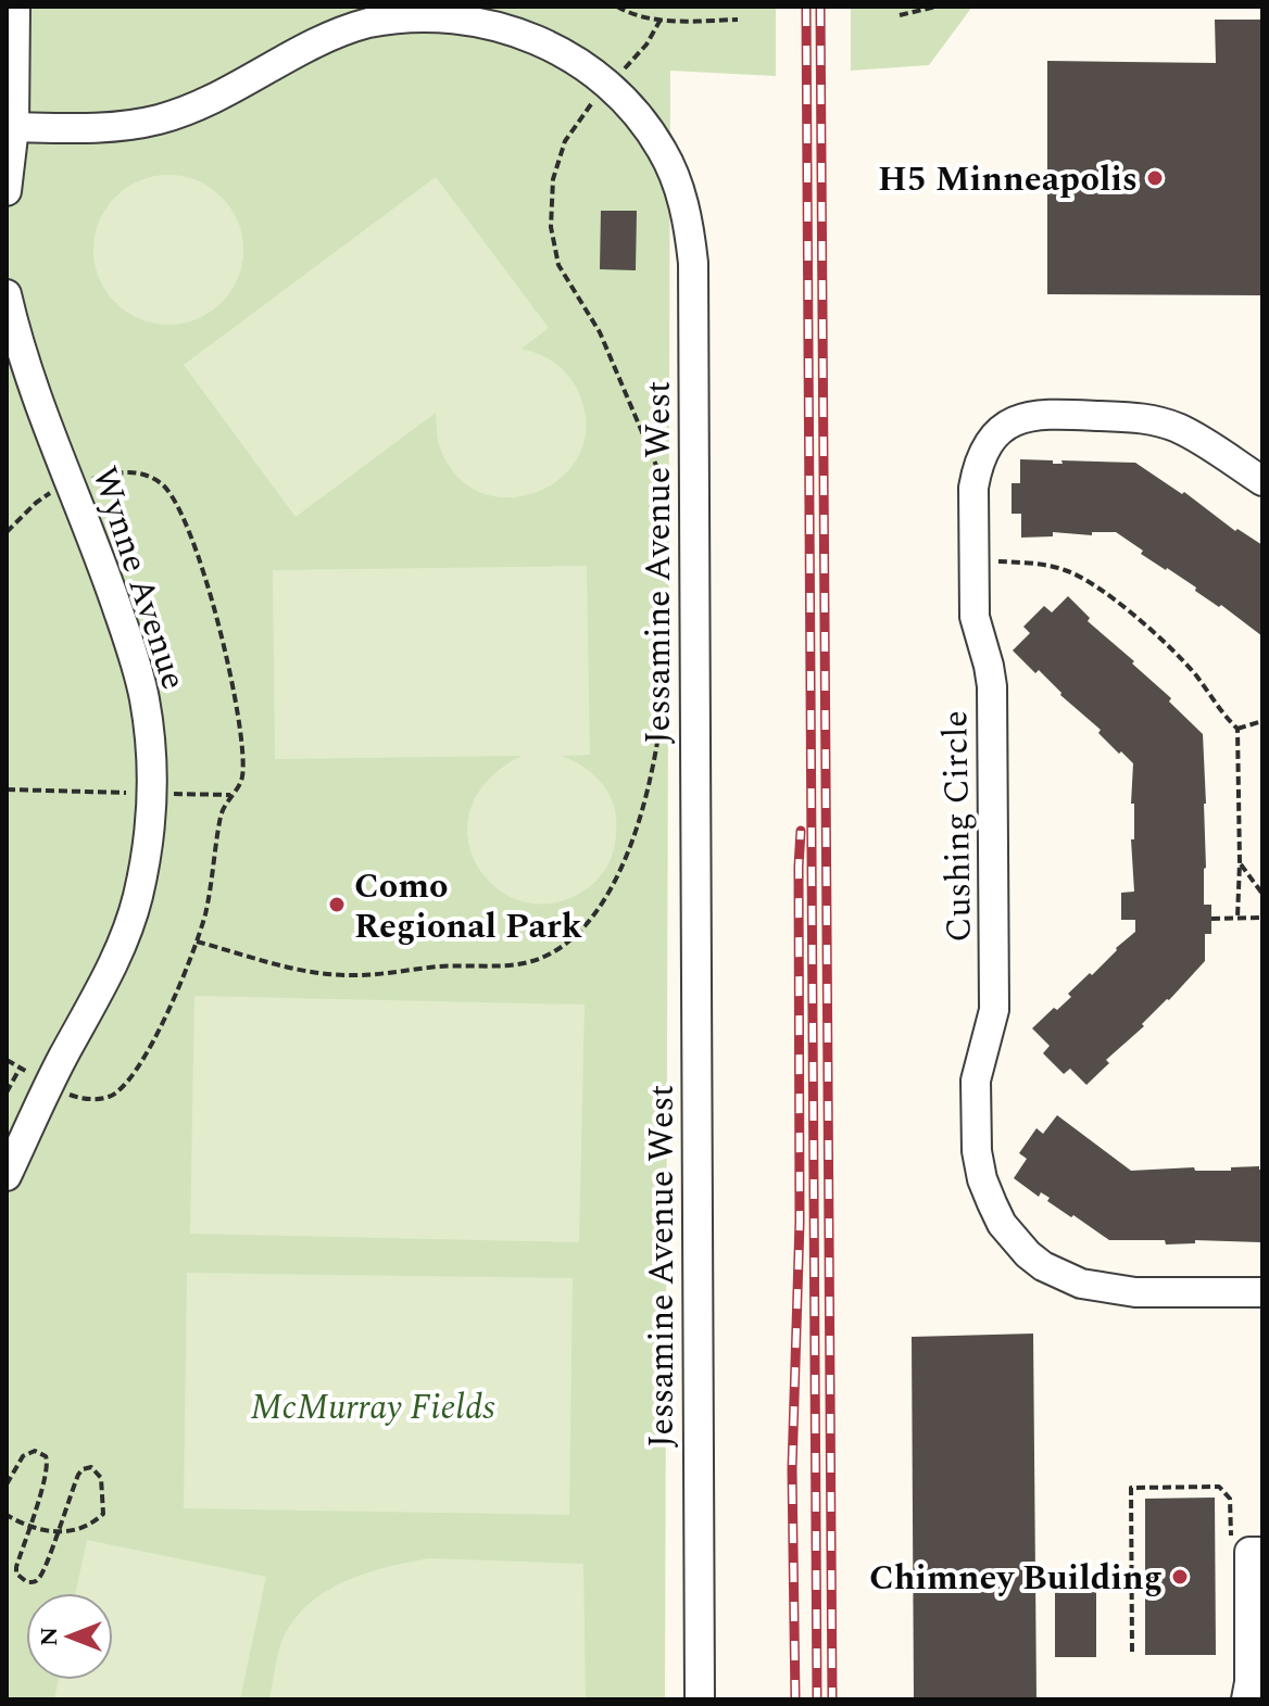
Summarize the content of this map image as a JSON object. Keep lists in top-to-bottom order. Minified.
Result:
{"streets":{"street":["Jessamine Avenue West","Wynne Avenue","Cushing Circle"]},"parks":["McMurray Fields"],"places":["H5 Minneapolis","Como Regional Park","Chimney Building"],"north":"left"}
